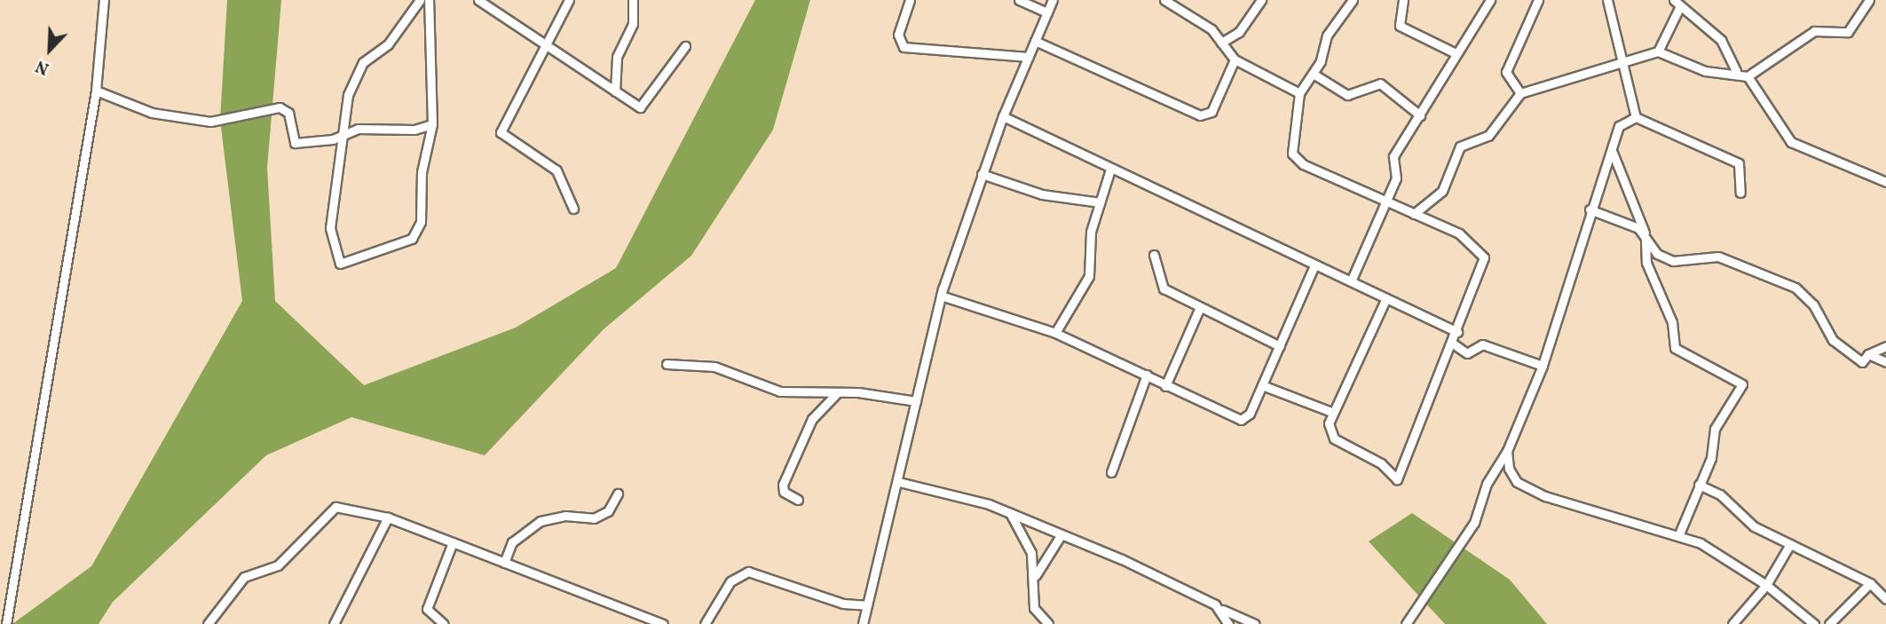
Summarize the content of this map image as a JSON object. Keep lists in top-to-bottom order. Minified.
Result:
{"north":"bottom left"}
